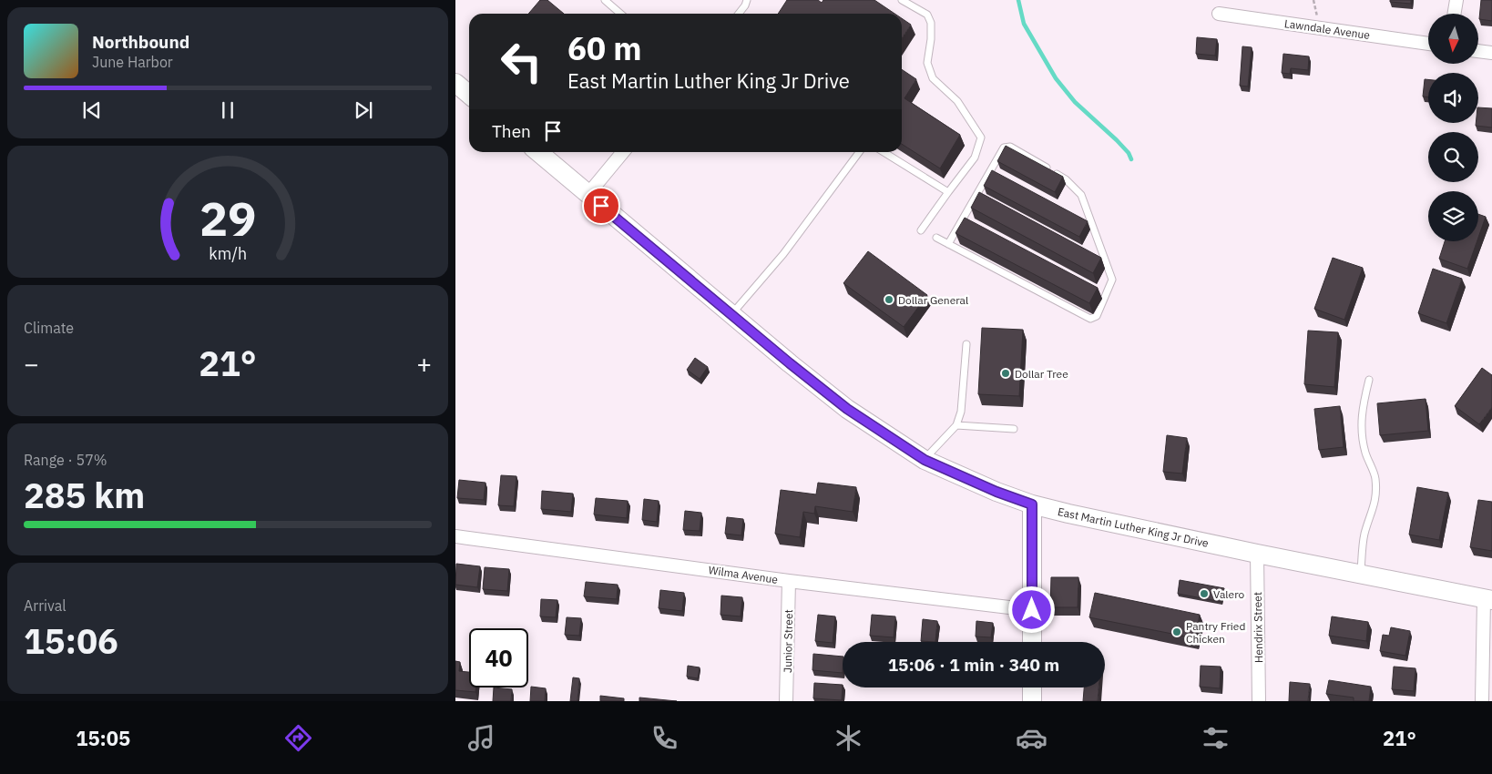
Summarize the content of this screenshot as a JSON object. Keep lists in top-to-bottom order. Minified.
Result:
{"streets":{"main road":["East Martin Luther King Jr Drive"],"street":["Lawndale Avenue","Wilma Avenue","Hendrix Street","Junior Street"]},"crossings":[["East Martin Luther King Jr Drive","Hendrix Street"],["Wilma Avenue","Junior Street"]],"places":["Dollar General","Dollar Tree","Valero","Pantry Fried Chicken"],"north":"bottom","page":{"turn":["60 m","East Martin Luther King Jr Drive"],"song":["Northbound","June Harbor"],"then":"Then","tile":["Climate",["Range · 57%","285 km"],["Arrival","15:06"]],"heat":["−","21°","+"],"limit":"40","trip":"15:06 · 1 min · 340 m","tabs":["15:05","21°"],"gauge":["29","km/h"]}}
